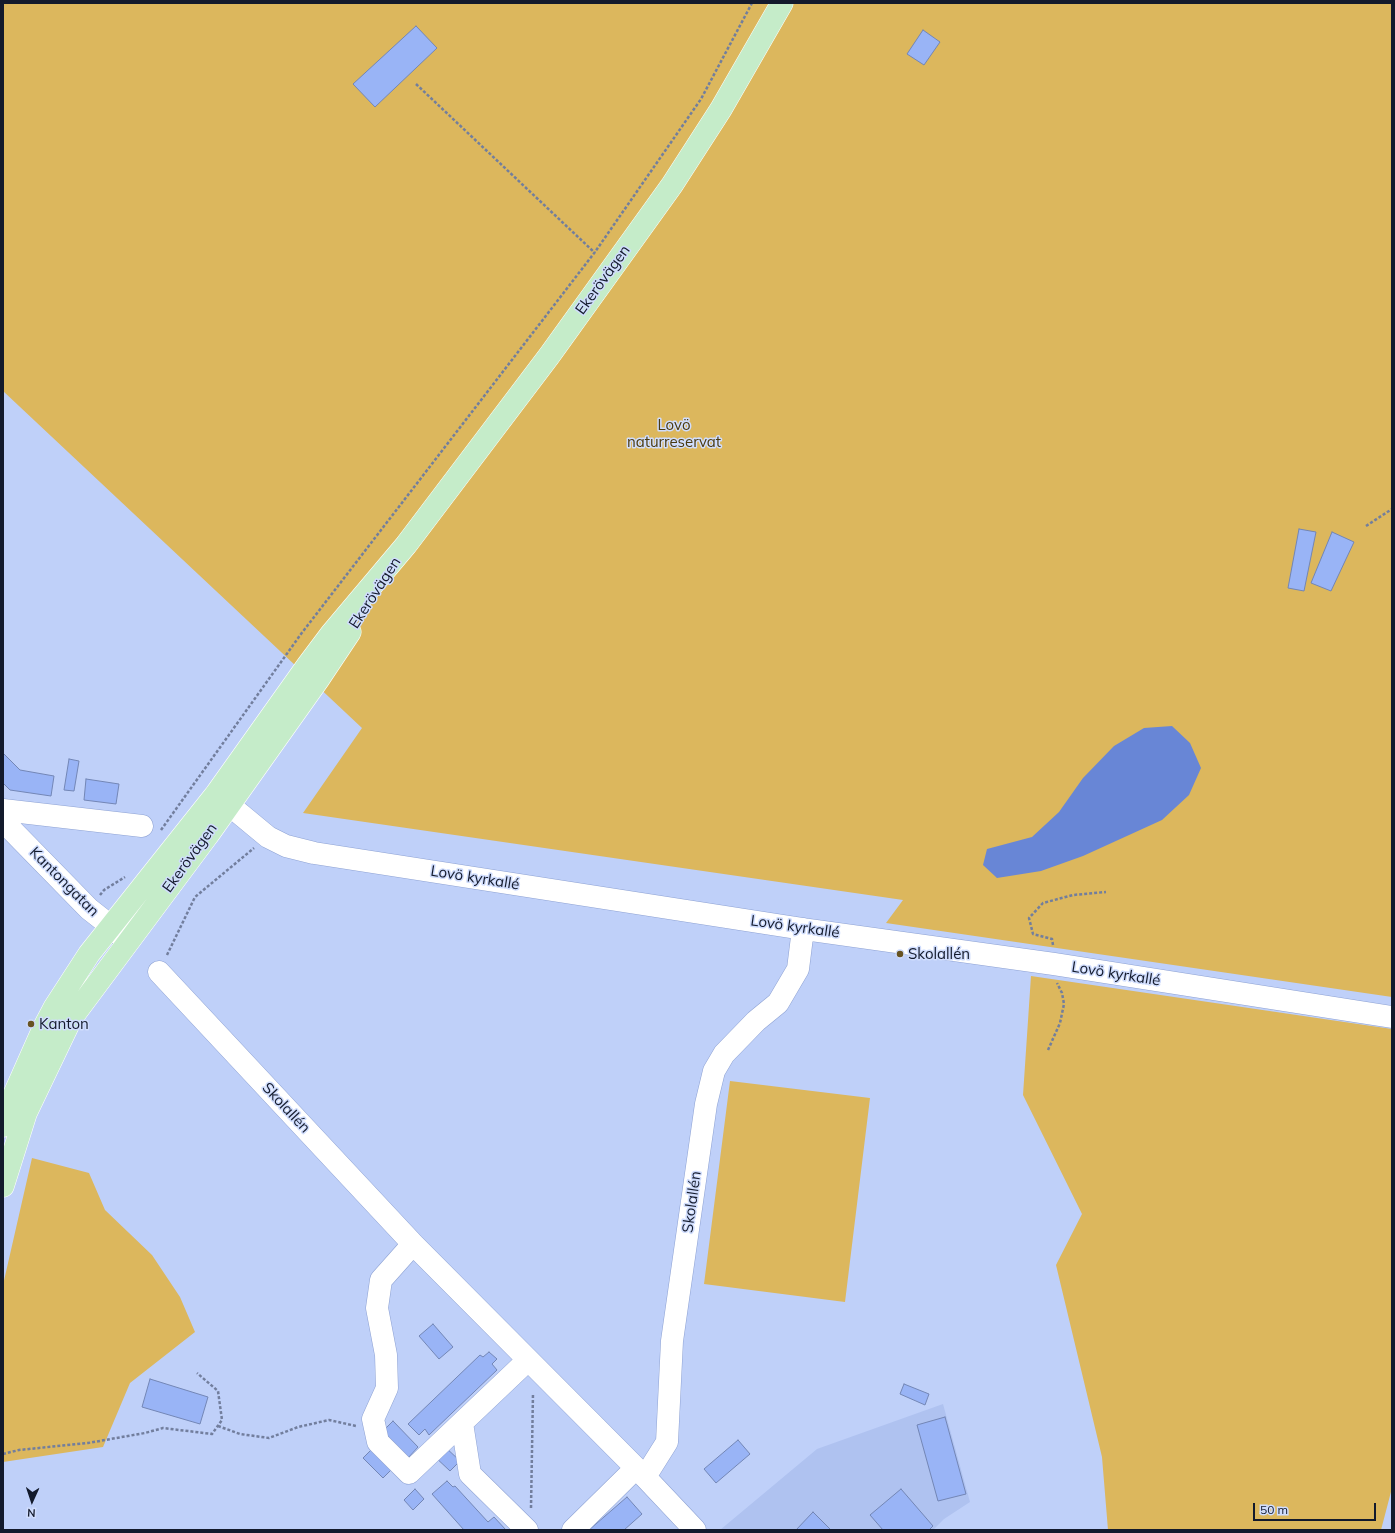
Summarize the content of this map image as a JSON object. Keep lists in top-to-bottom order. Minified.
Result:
{"streets":{"main road":["Ekerövägen"],"street":["Lovö kyrkallé","Kantongatan","Skolallén"]},"crossings":[["Ekerövägen","Lovö kyrkallé"],["Ekerövägen","Kantongatan"],["Lovö kyrkallé","Skolallén"]],"parks":["Lovö naturreservat"],"places":["Skolallén","Kanton"],"scale_bar":"50 m","north":"bottom"}
